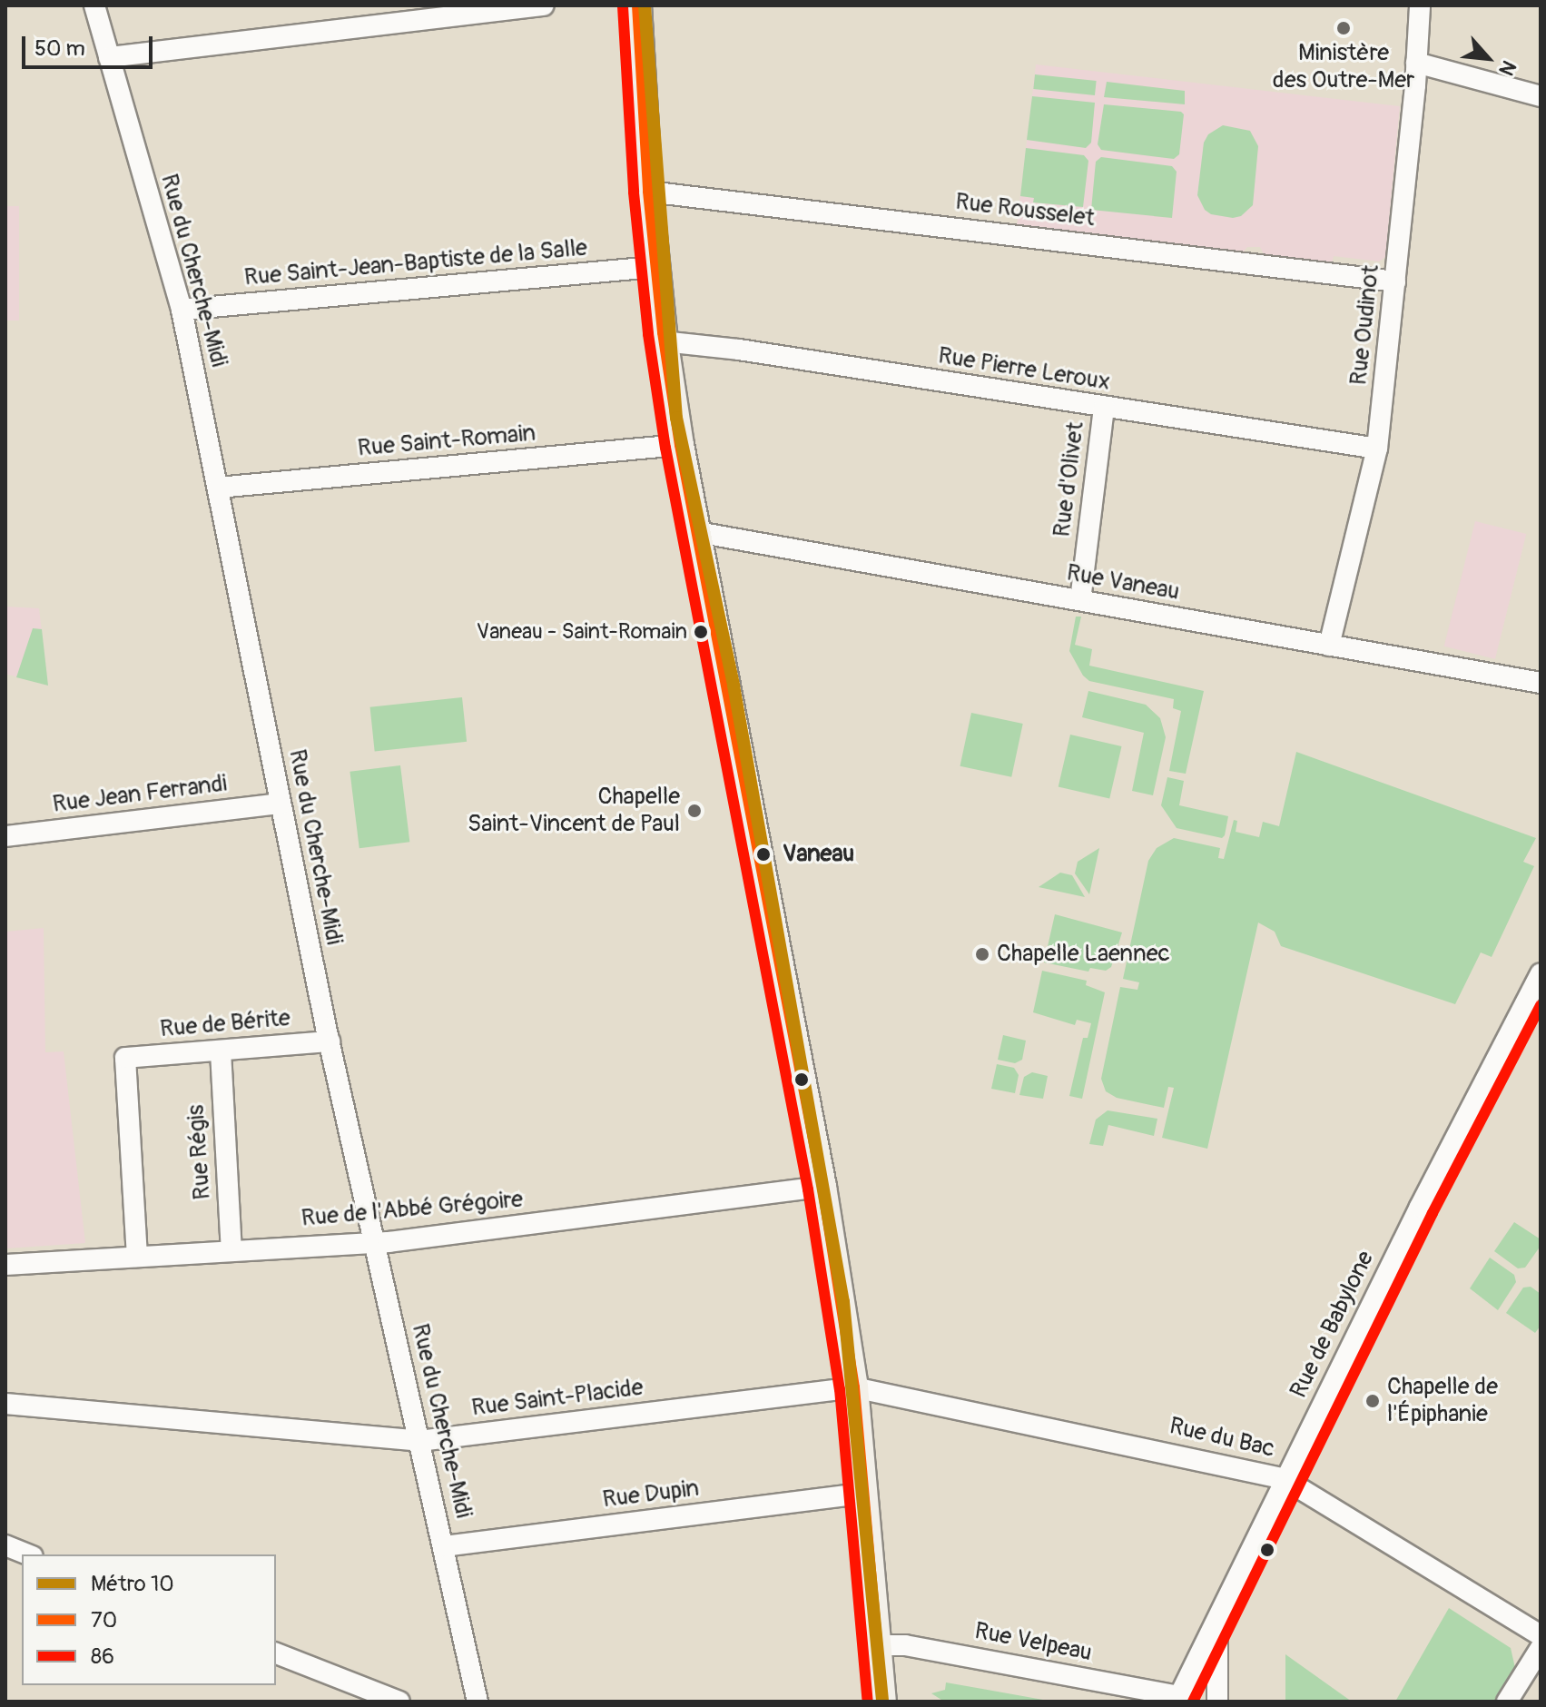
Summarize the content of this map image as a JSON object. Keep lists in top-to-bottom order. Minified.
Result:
{"streets":{"street":["Rue Rousselet","Rue Saint-Jean-Baptiste de la Salle","Rue du Cherche-Midi","Rue Oudinot","Rue Pierre Leroux","Rue Saint-Romain","Rue d'Olivet","Rue Vaneau","Rue Jean Ferrandi","Rue de Bérite","Rue Régis","Rue de l'Abbé Grégoire","Rue de Babylone","Rue Saint-Placide","Rue du Bac","Rue Dupin","Rue Velpeau"]},"crossings":[["Rue Rousselet","Rue Oudinot"],["Rue Saint-Jean-Baptiste de la Salle","Rue du Cherche-Midi"],["Rue du Cherche-Midi","Rue Saint-Romain"],["Rue du Cherche-Midi","Rue Jean Ferrandi"],["Rue du Cherche-Midi","Rue de Bérite"],["Rue du Cherche-Midi","Rue de l'Abbé Grégoire"],["Rue du Cherche-Midi","Rue Saint-Placide"],["Rue du Cherche-Midi","Rue Dupin"],["Rue Oudinot","Rue Pierre Leroux"],["Rue Oudinot","Rue Vaneau"],["Rue Pierre Leroux","Rue d'Olivet"],["Rue d'Olivet","Rue Vaneau"],["Rue de Bérite","Rue Régis"],["Rue de Bérite","Rue de l'Abbé Grégoire"],["Rue Régis","Rue de l'Abbé Grégoire"],["Rue de Babylone","Rue du Bac"],["Rue de Babylone","Rue Velpeau"],["Rue Saint-Placide","Rue du Bac"]],"places":["Ministère des Outre-Mer","Vaneau - Saint-Romain","Chapelle Saint-Vincent de Paul","Vaneau","Chapelle Laennec","Chapelle de l'Épiphanie"],"lines":["metro line 10","transit line 70","transit line 86"],"legend":["Métro 10","70","86"],"scale_bar":"50 m","north":"bottom right"}
